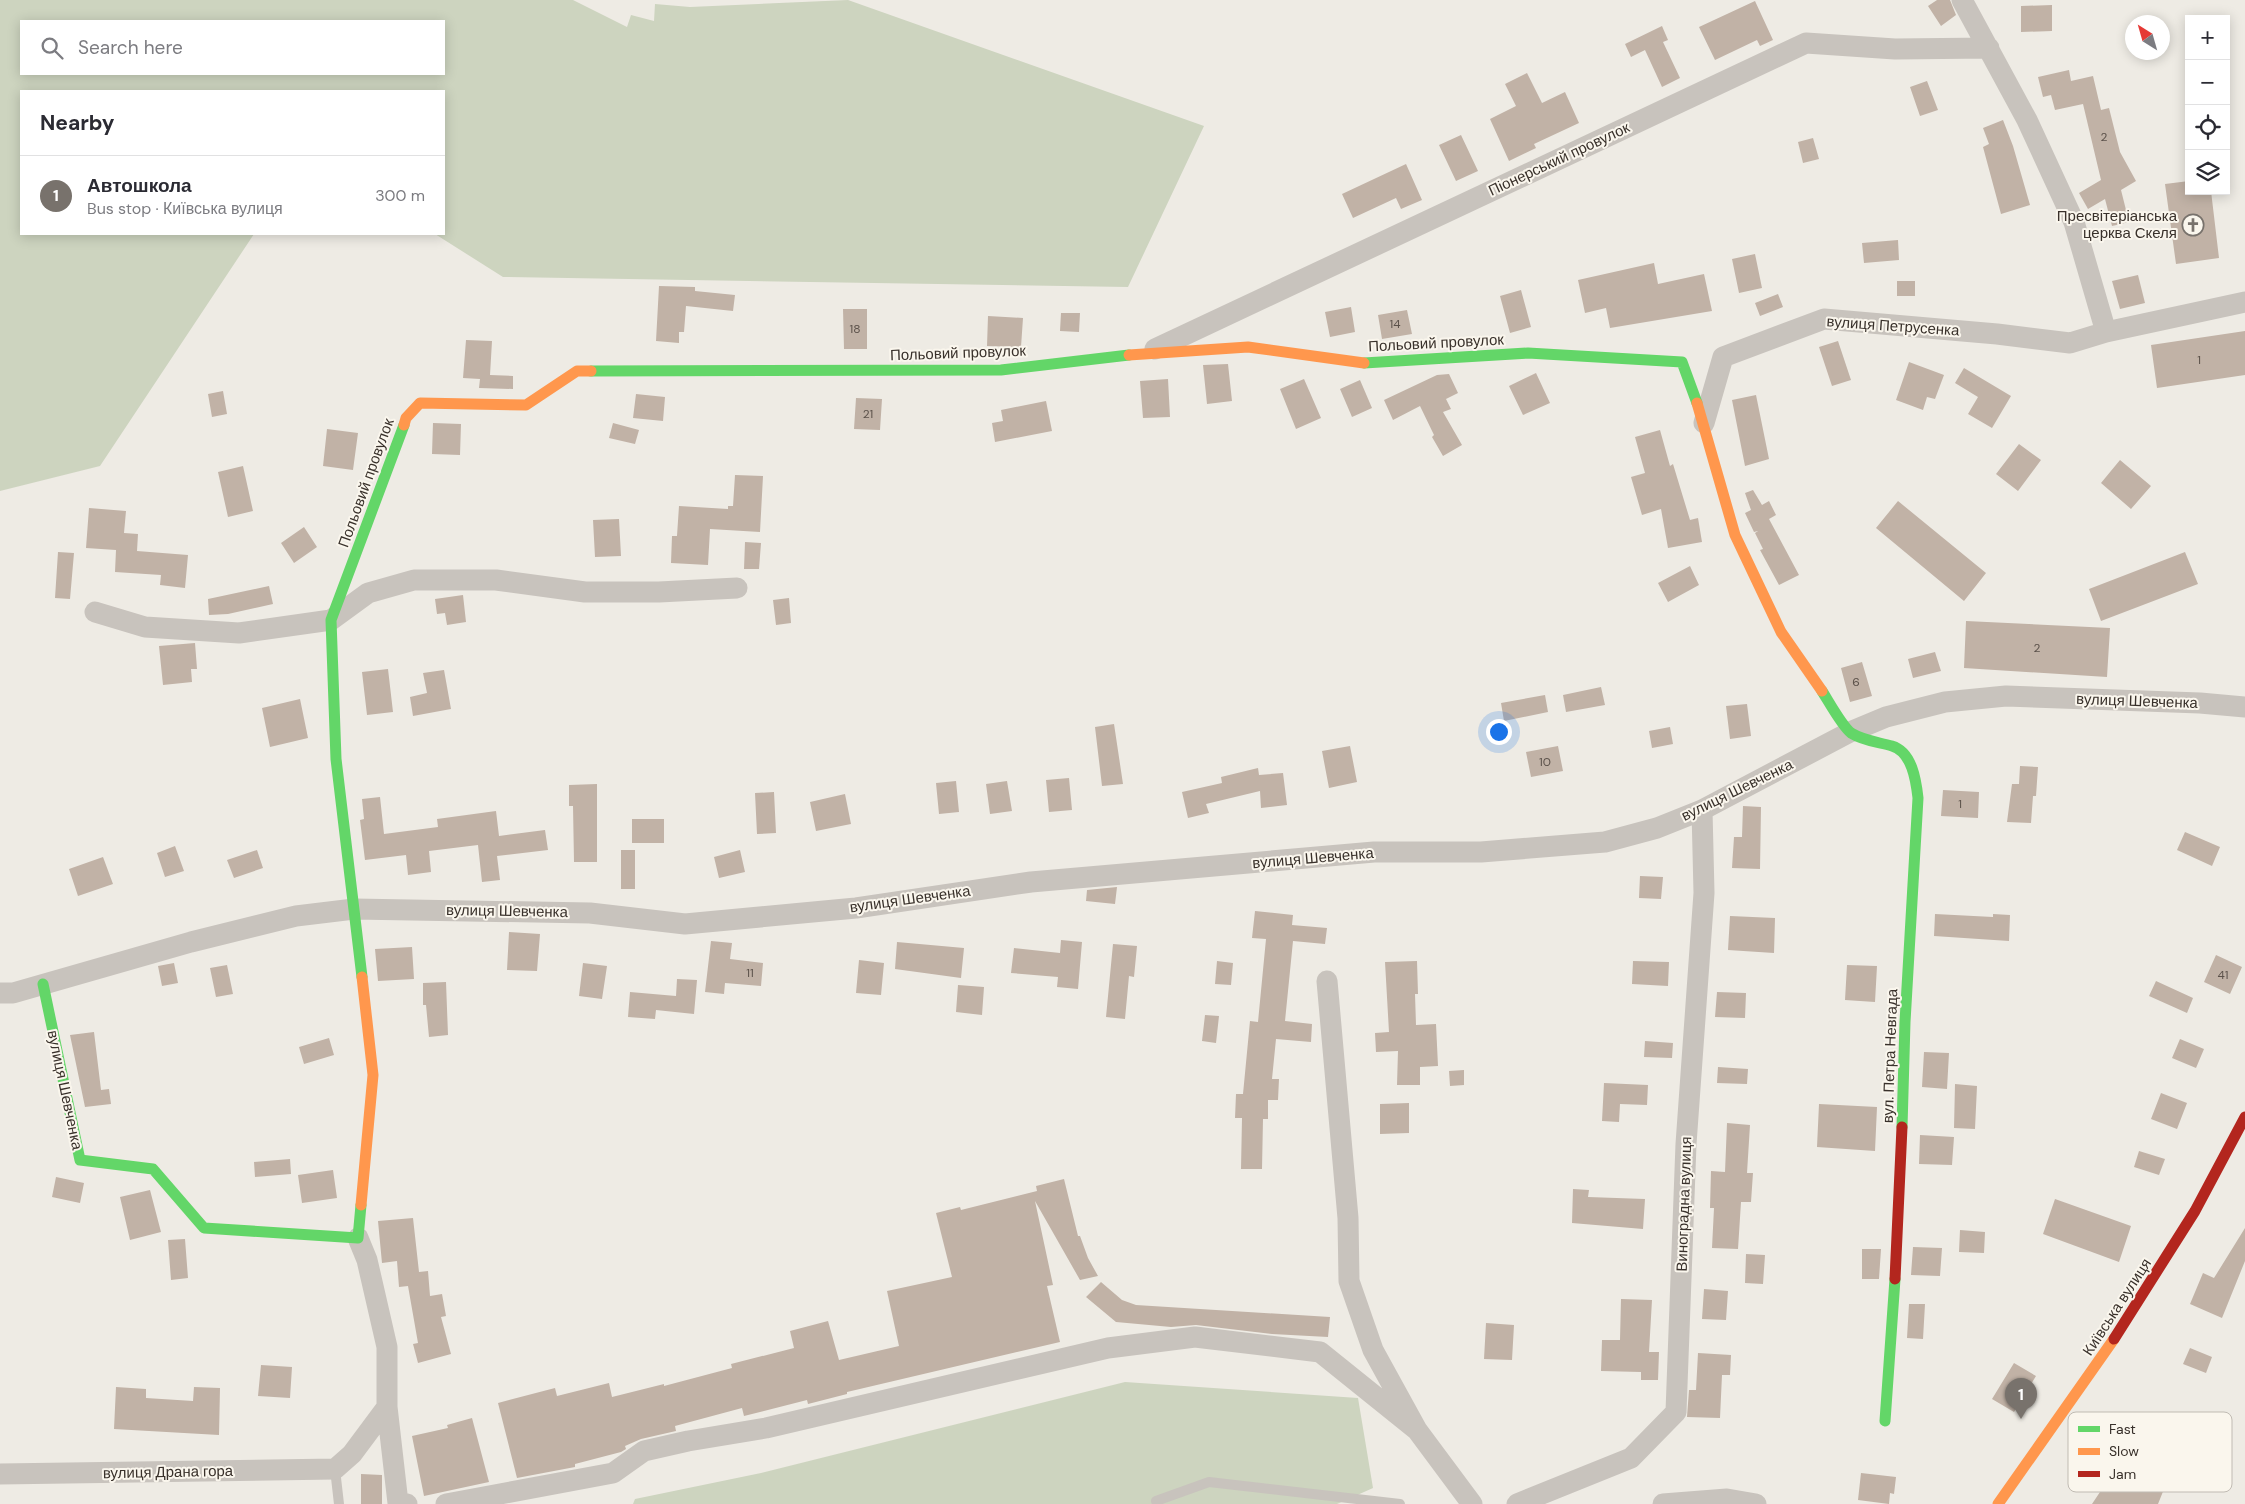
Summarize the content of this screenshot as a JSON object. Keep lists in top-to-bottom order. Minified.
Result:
{"streets":{"street":["Піонерський провулок","вулиця Петрусенка","Польовий провулок","вулиця Шевченка","вул. Петра Невгада","Виноградна вулиця","Київська вулиця","вулиця Драна гора"]},"crossings":[["Піонерський провулок","Польовий провулок"],["вулиця Петрусенка","Польовий провулок"],["Польовий провулок","вулиця Шевченка"],["Польовий провулок","вул. Петра Невгада"],["вулиця Шевченка","вул. Петра Невгада"],["вулиця Шевченка","Виноградна вулиця"]],"places":{"church":["Пресвітеріанська церква Скеля"]},"house_numbers":["2","14","18","1","21","2","6","10","1","11","41"],"legend":["Fast","Slow","Jam"],"north":"top left","page":{"map_buttons":["+","−"],"search":"Search here","heading":"Nearby","list":[{"mark":"1","name":"Автошкола","note":"Bus stop · Київська вулиця","value":"300 m"}],"pins":"1"}}
